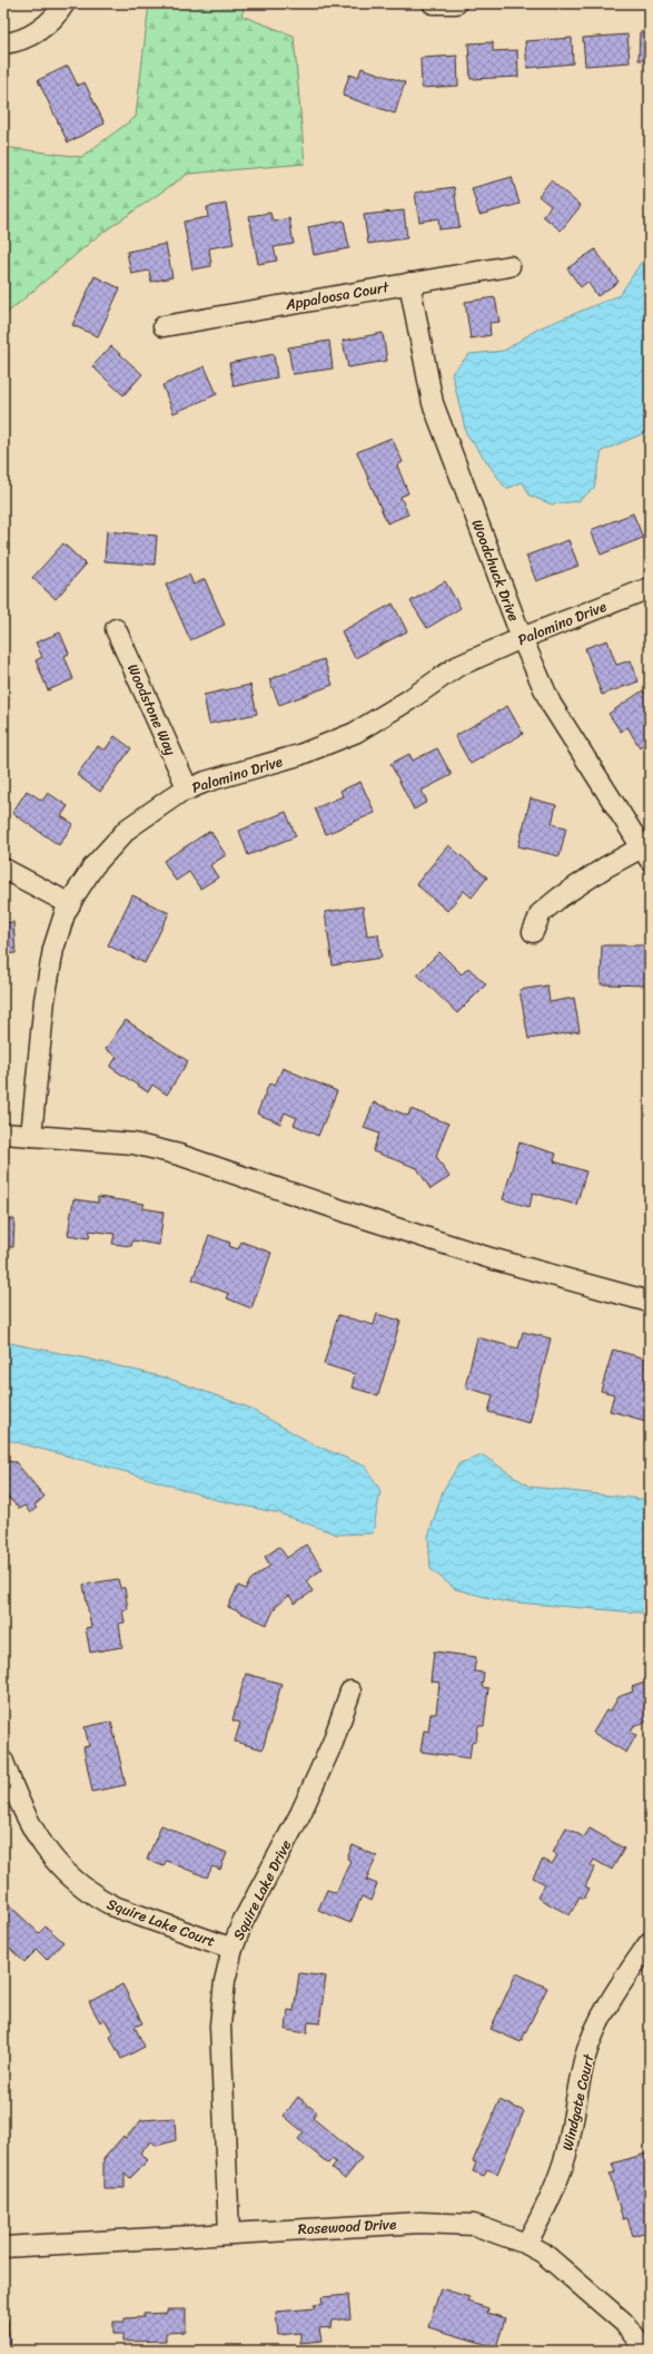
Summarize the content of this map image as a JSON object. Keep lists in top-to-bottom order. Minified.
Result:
{"streets":{"street":["Appaloosa Court","Woodchuck Drive","Palomino Drive","Woodstone Way","Squire Lake Drive","Squire Lake Court","Windgate Court","Rosewood Drive"]},"crossings":[["Appaloosa Court","Woodchuck Drive"],["Woodchuck Drive","Palomino Drive"],["Palomino Drive","Woodstone Way"],["Squire Lake Drive","Squire Lake Court"],["Squire Lake Drive","Rosewood Drive"],["Windgate Court","Rosewood Drive"]]}
